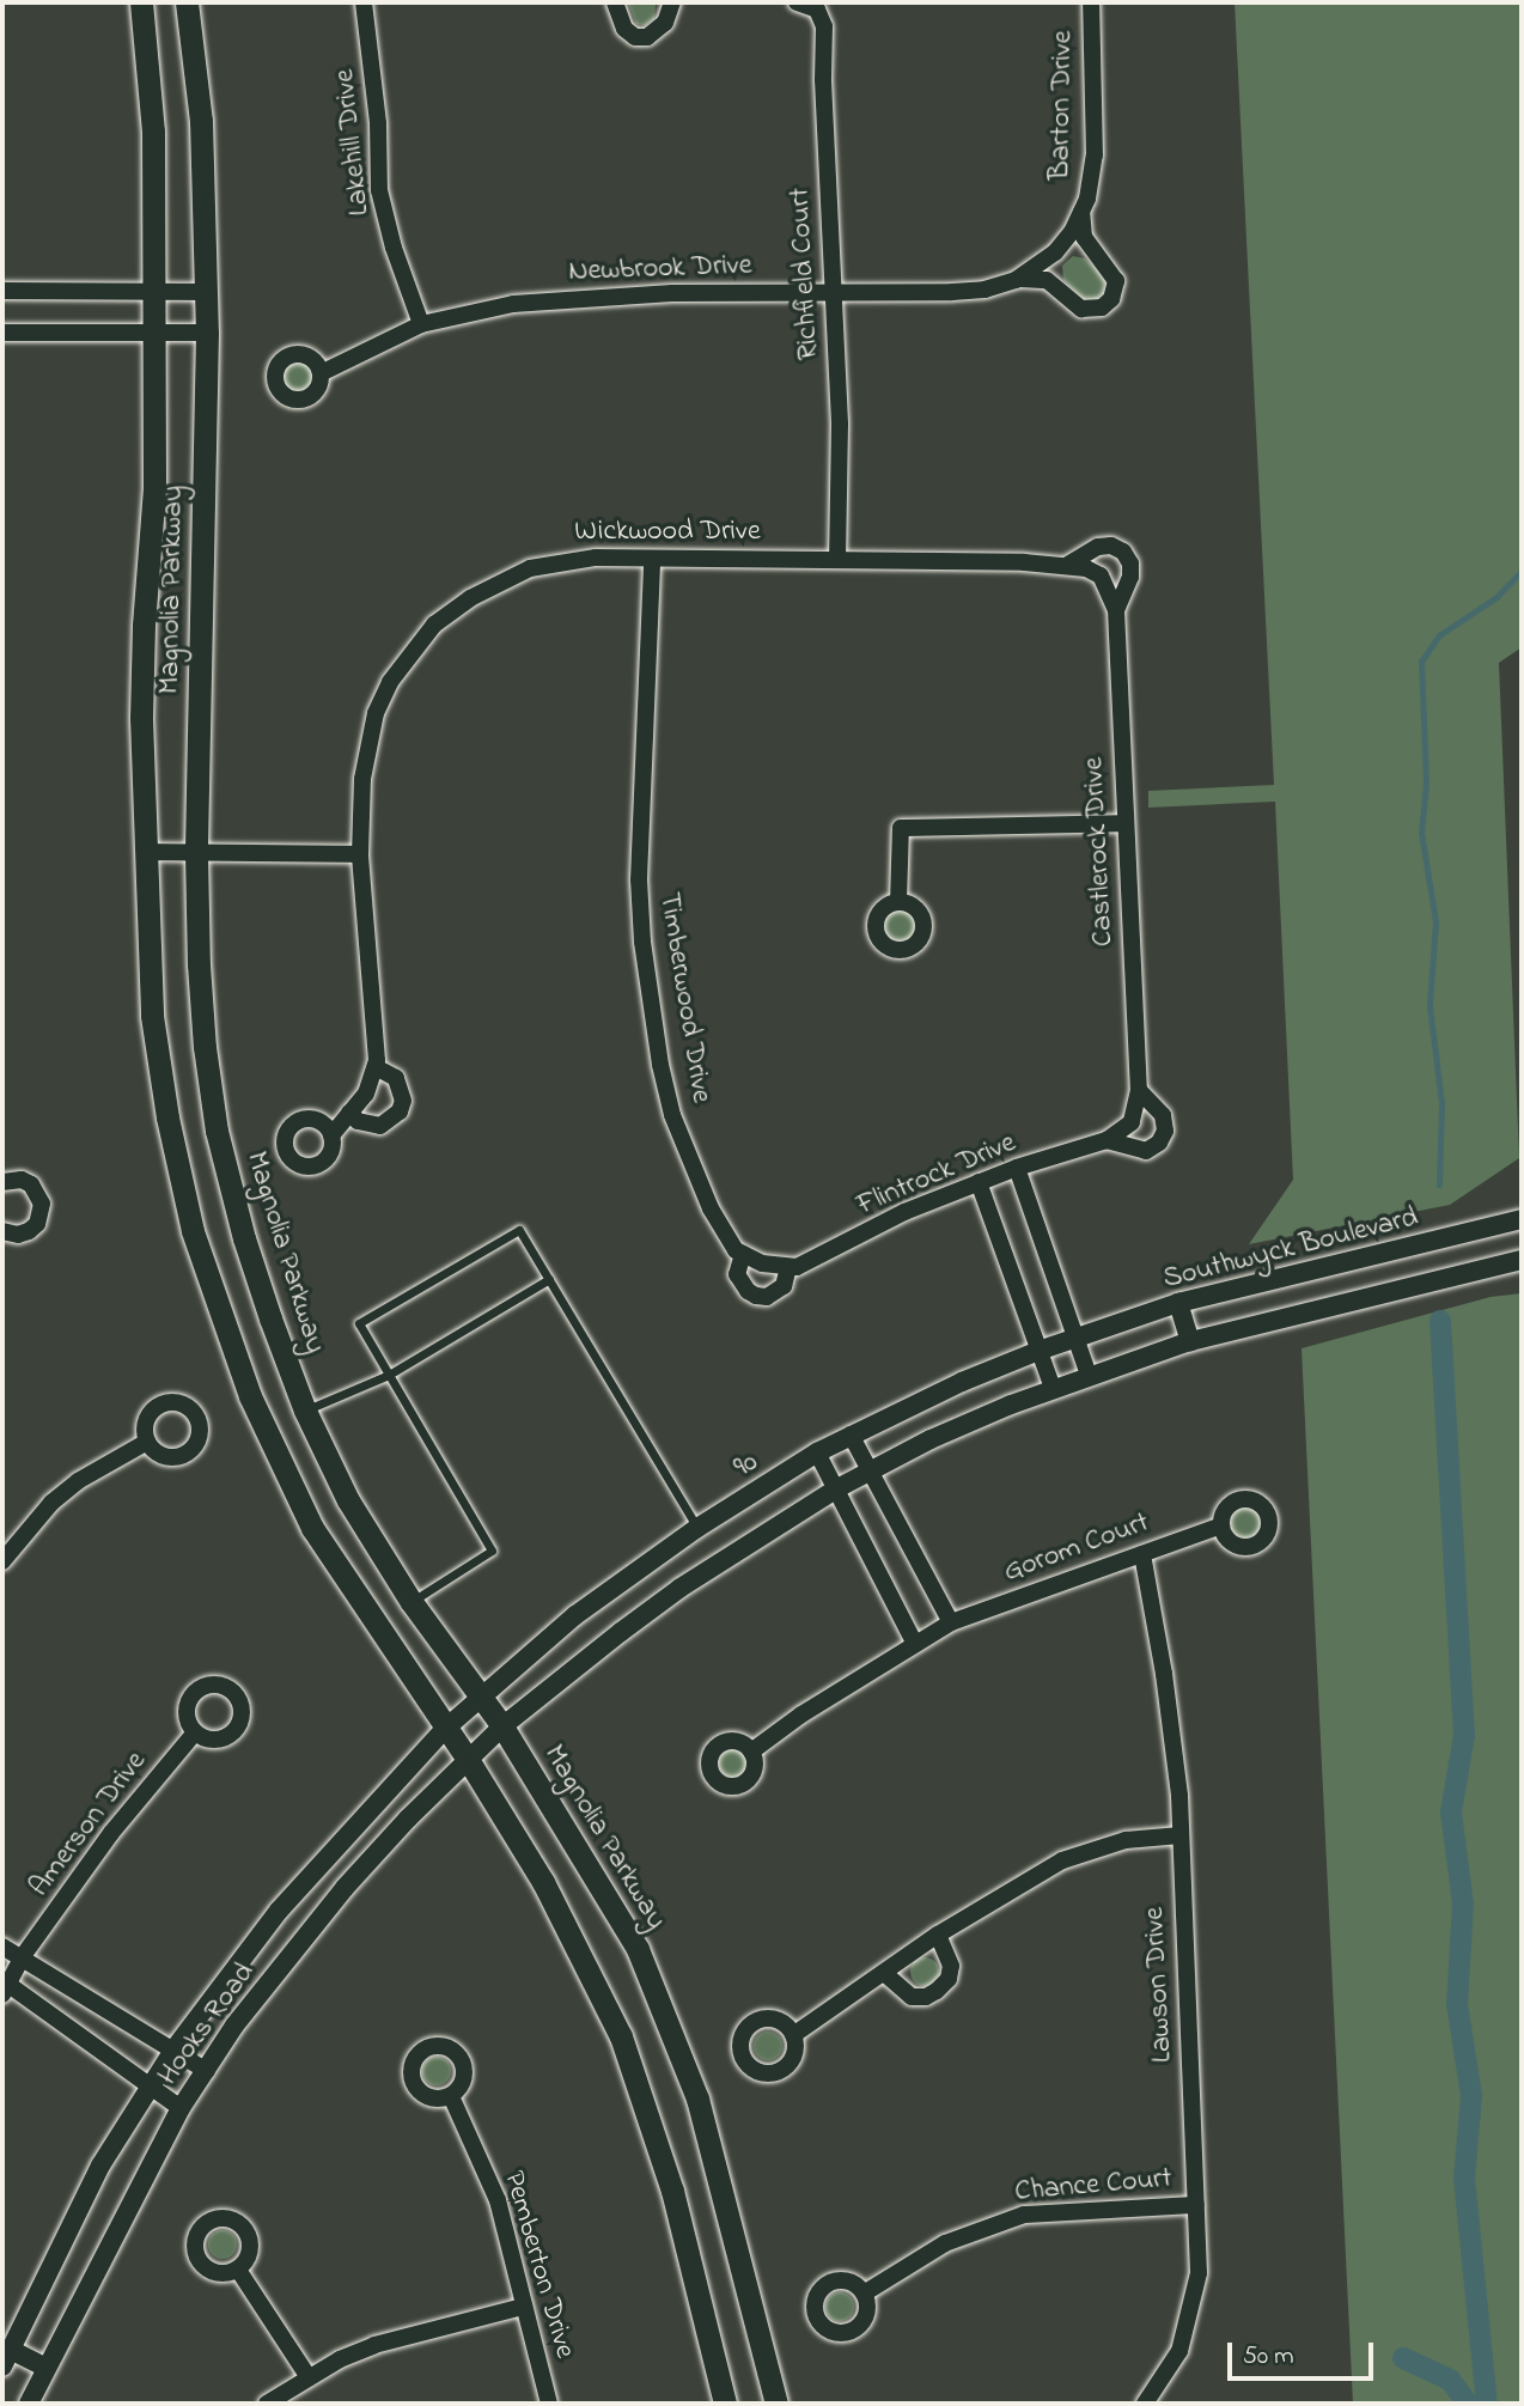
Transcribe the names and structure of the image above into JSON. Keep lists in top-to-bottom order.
{
  "streets": {
    "main road": ["Magnolia Parkway"],
    "street": [
      "Barton Drive",
      "Lakehill Drive",
      "Newbrook Drive",
      "Richfield Court",
      "Wickwood Drive",
      "Castlerock Drive",
      "Timberwood Drive",
      "Flintrock Drive",
      "Southwyck Boulevard",
      "90",
      "Gorom Court",
      "Amerson Drive",
      "Lawson Drive",
      "Hooks Road",
      "Chance Court",
      "Pemberton Drive"
    ]
  },
  "crossings": [
    ["Barton Drive", "Newbrook Drive"],
    ["Lakehill Drive", "Newbrook Drive"],
    ["Newbrook Drive", "Richfield Court"],
    ["Richfield Court", "Wickwood Drive"],
    ["Wickwood Drive", "Castlerock Drive"],
    ["Wickwood Drive", "Timberwood Drive"],
    ["Magnolia Parkway", "90"],
    ["Magnolia Parkway", "Hooks Road"],
    ["Castlerock Drive", "Flintrock Drive"],
    ["Timberwood Drive", "Flintrock Drive"],
    ["Southwyck Boulevard", "90"],
    ["90", "Hooks Road"],
    ["Gorom Court", "Lawson Drive"],
    ["Lawson Drive", "Chance Court"]
  ],
  "scale_bar": "50 m"
}
